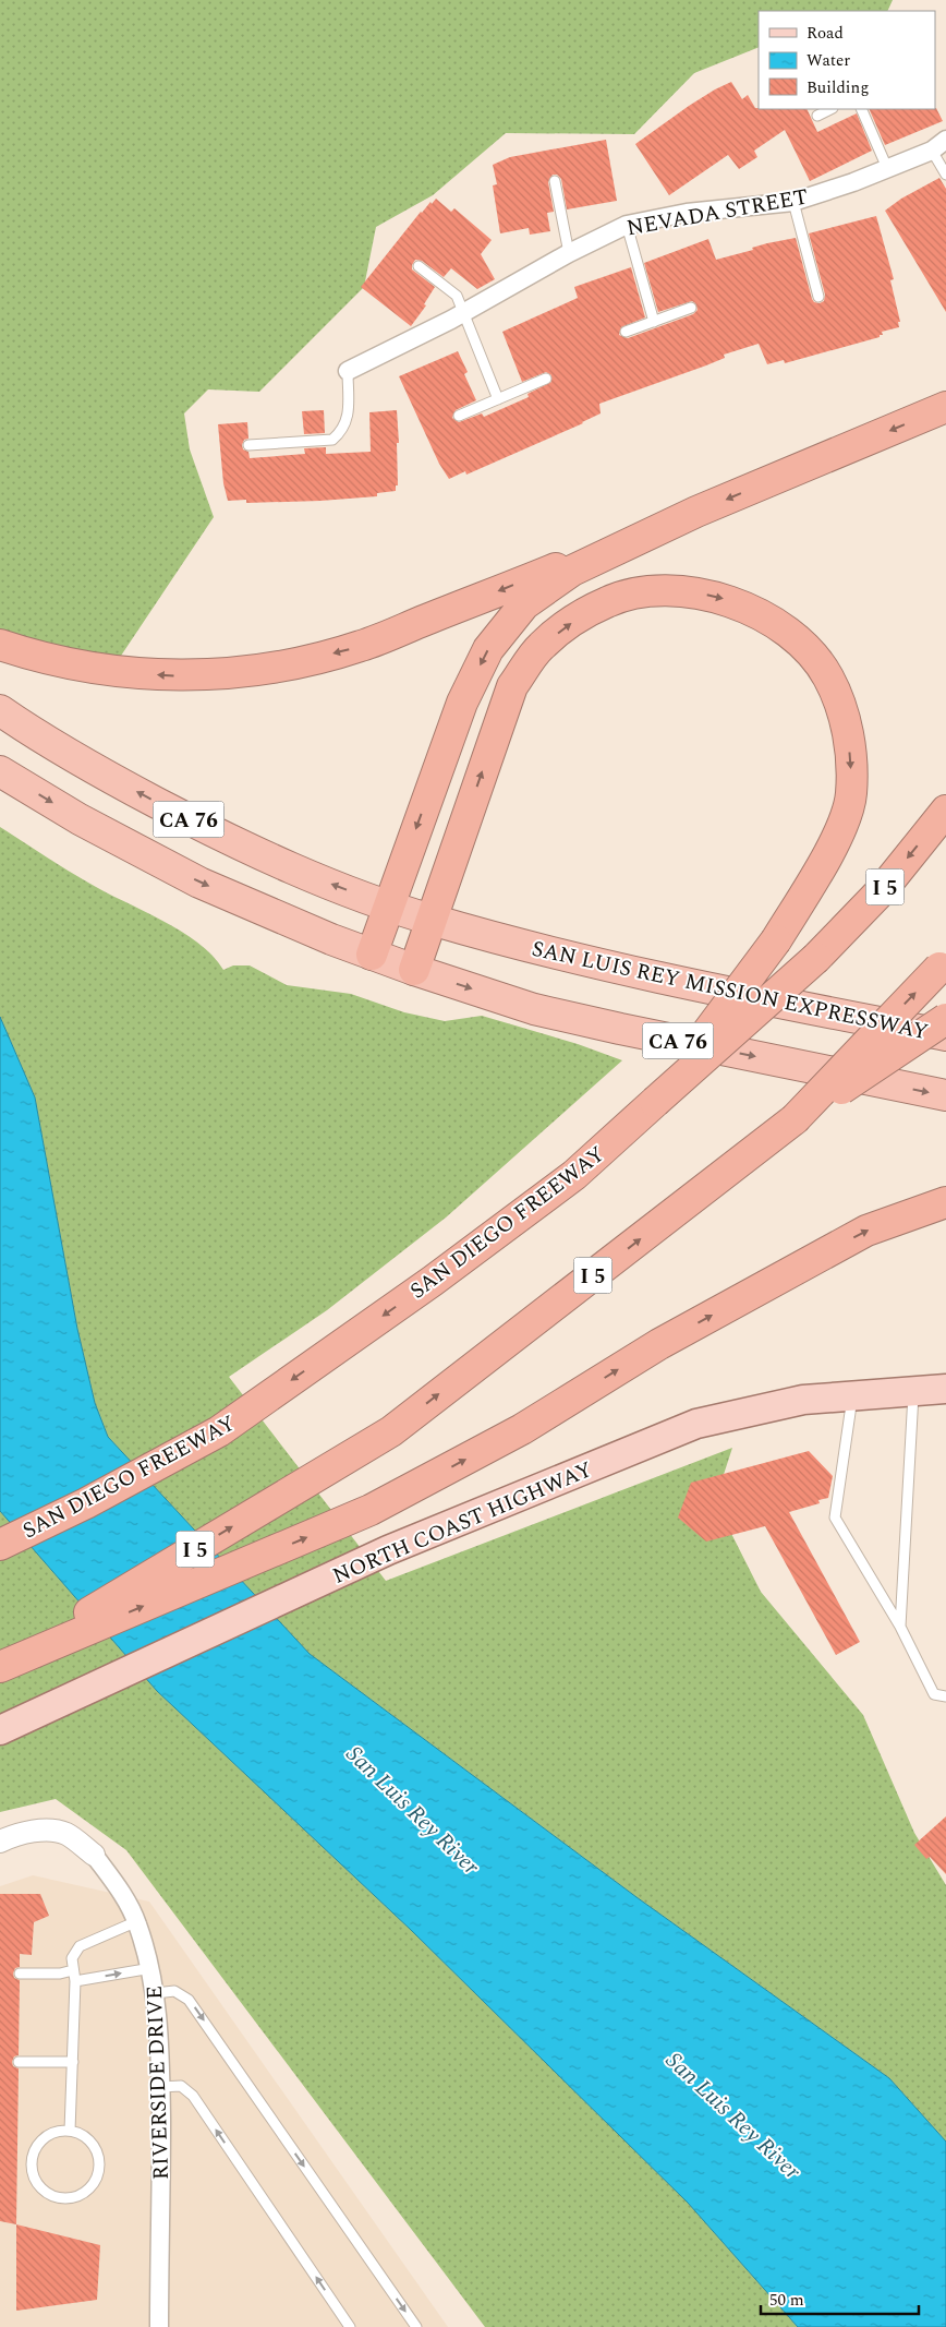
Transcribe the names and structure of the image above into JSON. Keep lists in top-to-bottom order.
{
  "streets": {
    "highway": [
      "CA 76",
      "I 5",
      "SAN LUIS REY MISSION EXPRESSWAY",
      "SAN DIEGO FREEWAY"
    ],
    "main road": ["NORTH COAST HIGHWAY"],
    "street": ["NEVADA STREET", "RIVERSIDE DRIVE"]
  },
  "crossings": [
    ["CA 76", "SAN LUIS REY MISSION EXPRESSWAY"]
  ],
  "water": ["San Luis Rey River"],
  "legend": ["Road", "Water", "Building"],
  "scale_bar": "50 m"
}
